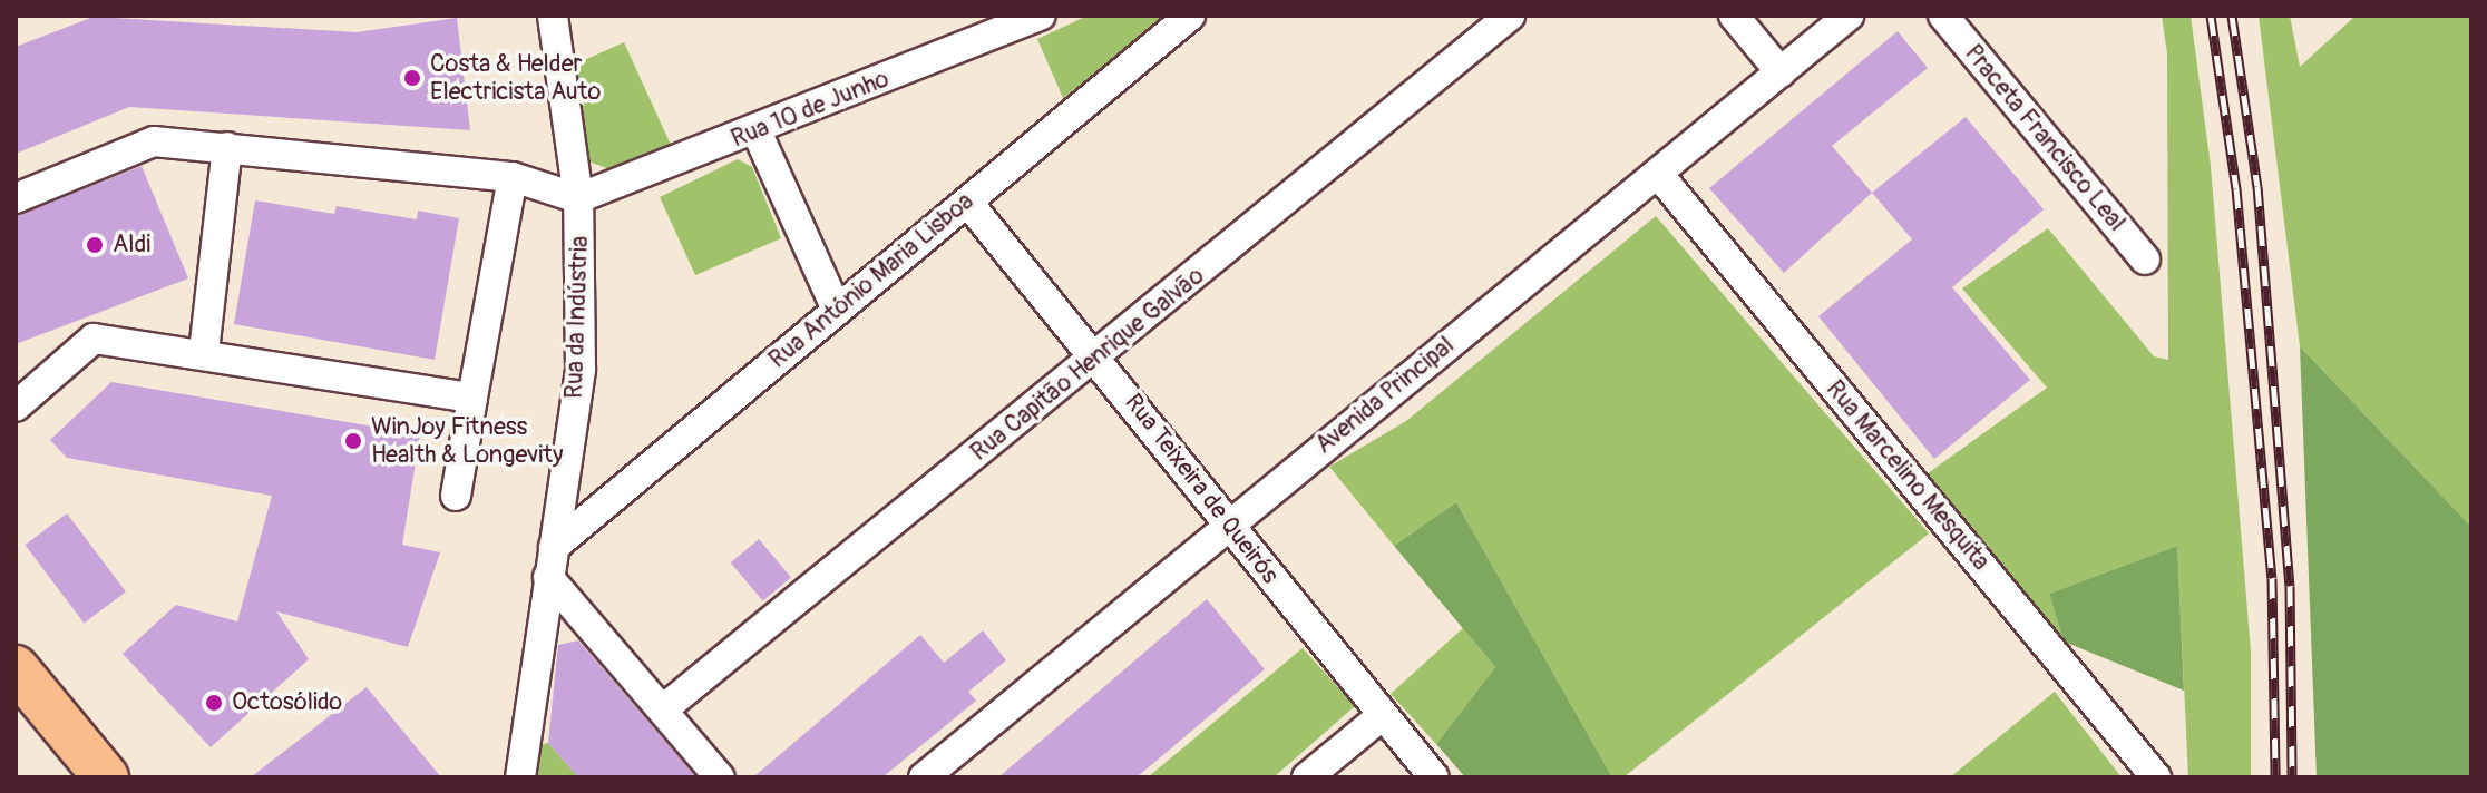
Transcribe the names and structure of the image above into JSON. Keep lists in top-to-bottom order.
{
  "streets": {
    "street": [
      "Rua 10 de Junho",
      "Praceta Francisco Leal",
      "Rua António Maria Lisboa",
      "Rua da Indústria",
      "Rua Capitão Henrique Galvão",
      "Avenida Principal",
      "Rua Marcelino Mesquita",
      "Rua Teixeira de Queirós"
    ]
  },
  "crossings": [
    ["Rua 10 de Junho", "Rua da Indústria"],
    ["Rua António Maria Lisboa", "Rua da Indústria"],
    ["Rua António Maria Lisboa", "Rua Teixeira de Queirós"],
    ["Rua Capitão Henrique Galvão", "Rua Teixeira de Queirós"],
    ["Avenida Principal", "Rua Marcelino Mesquita"],
    ["Avenida Principal", "Rua Teixeira de Queirós"]
  ],
  "places": [
    "Costa & Helder Electricista Auto",
    "Aldi",
    "WinJoy Fitness Health & Longevity",
    "Octosólido"
  ]
}
